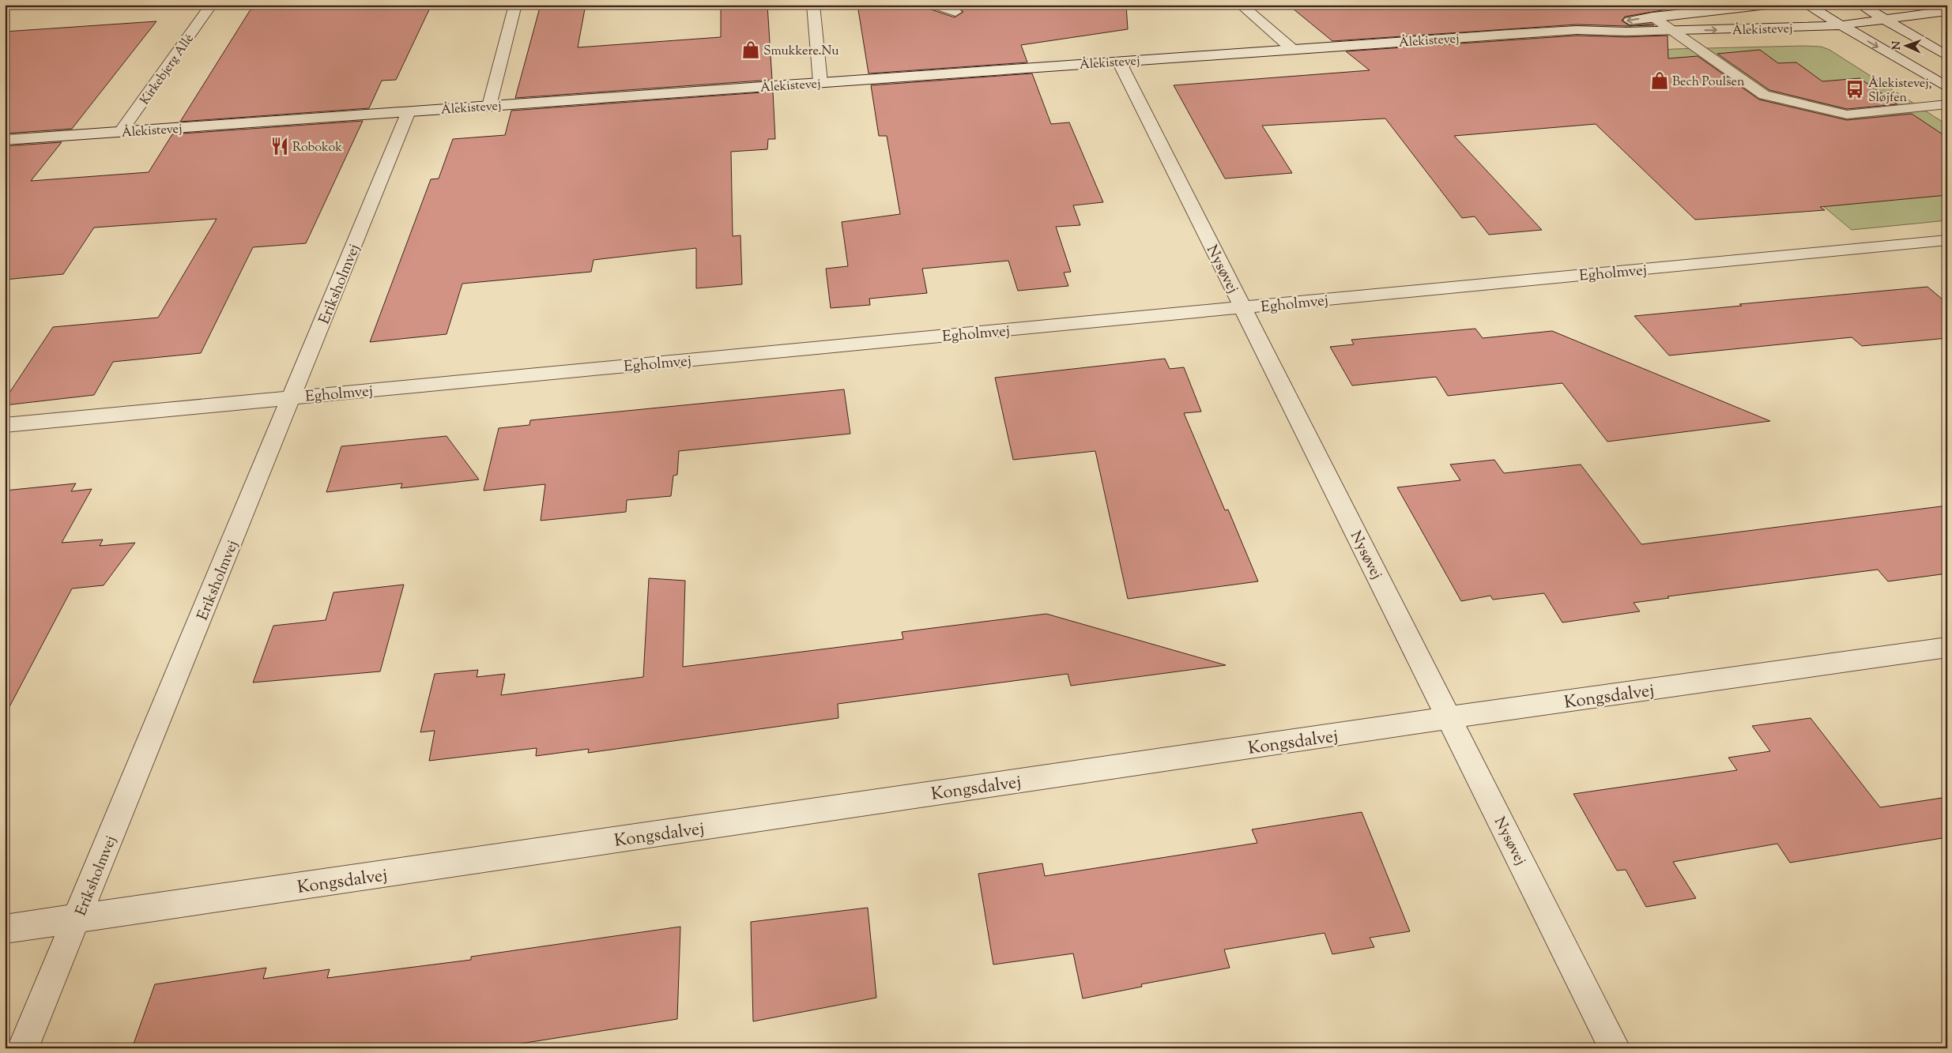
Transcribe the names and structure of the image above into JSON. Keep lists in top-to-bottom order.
{
  "streets": {
    "street": [
      "Ålekistevej",
      "Kirkebjerg Allé",
      "Nysøvej",
      "Egholmvej",
      "Eriksholmvej",
      "Kongsdalvej"
    ]
  },
  "crossings": [
    ["Ålekistevej", "Kirkebjerg Allé"],
    ["Ålekistevej", "Nysøvej"],
    ["Ålekistevej", "Eriksholmvej"],
    ["Nysøvej", "Egholmvej"],
    ["Nysøvej", "Kongsdalvej"],
    ["Egholmvej", "Eriksholmvej"],
    ["Eriksholmvej", "Kongsdalvej"]
  ],
  "places": {
    "shop": ["Smukkere.Nu", "Bech Poulsen"],
    "bus stop": ["Ålekistevej, Sløjfen"],
    "restaurant": ["Robokok"]
  },
  "north": "left"
}
